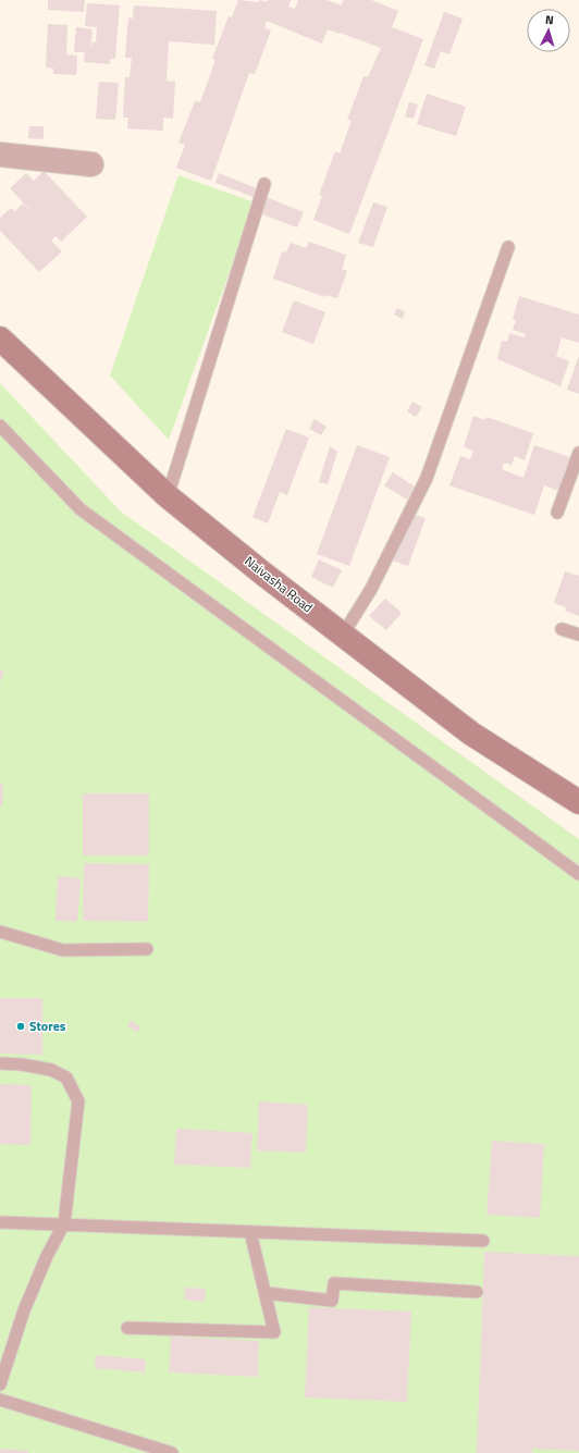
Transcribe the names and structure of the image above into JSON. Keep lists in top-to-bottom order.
{
  "streets": {
    "main road": ["Naivasha Road"]
  },
  "places": ["Stores"],
  "north": "top"
}
